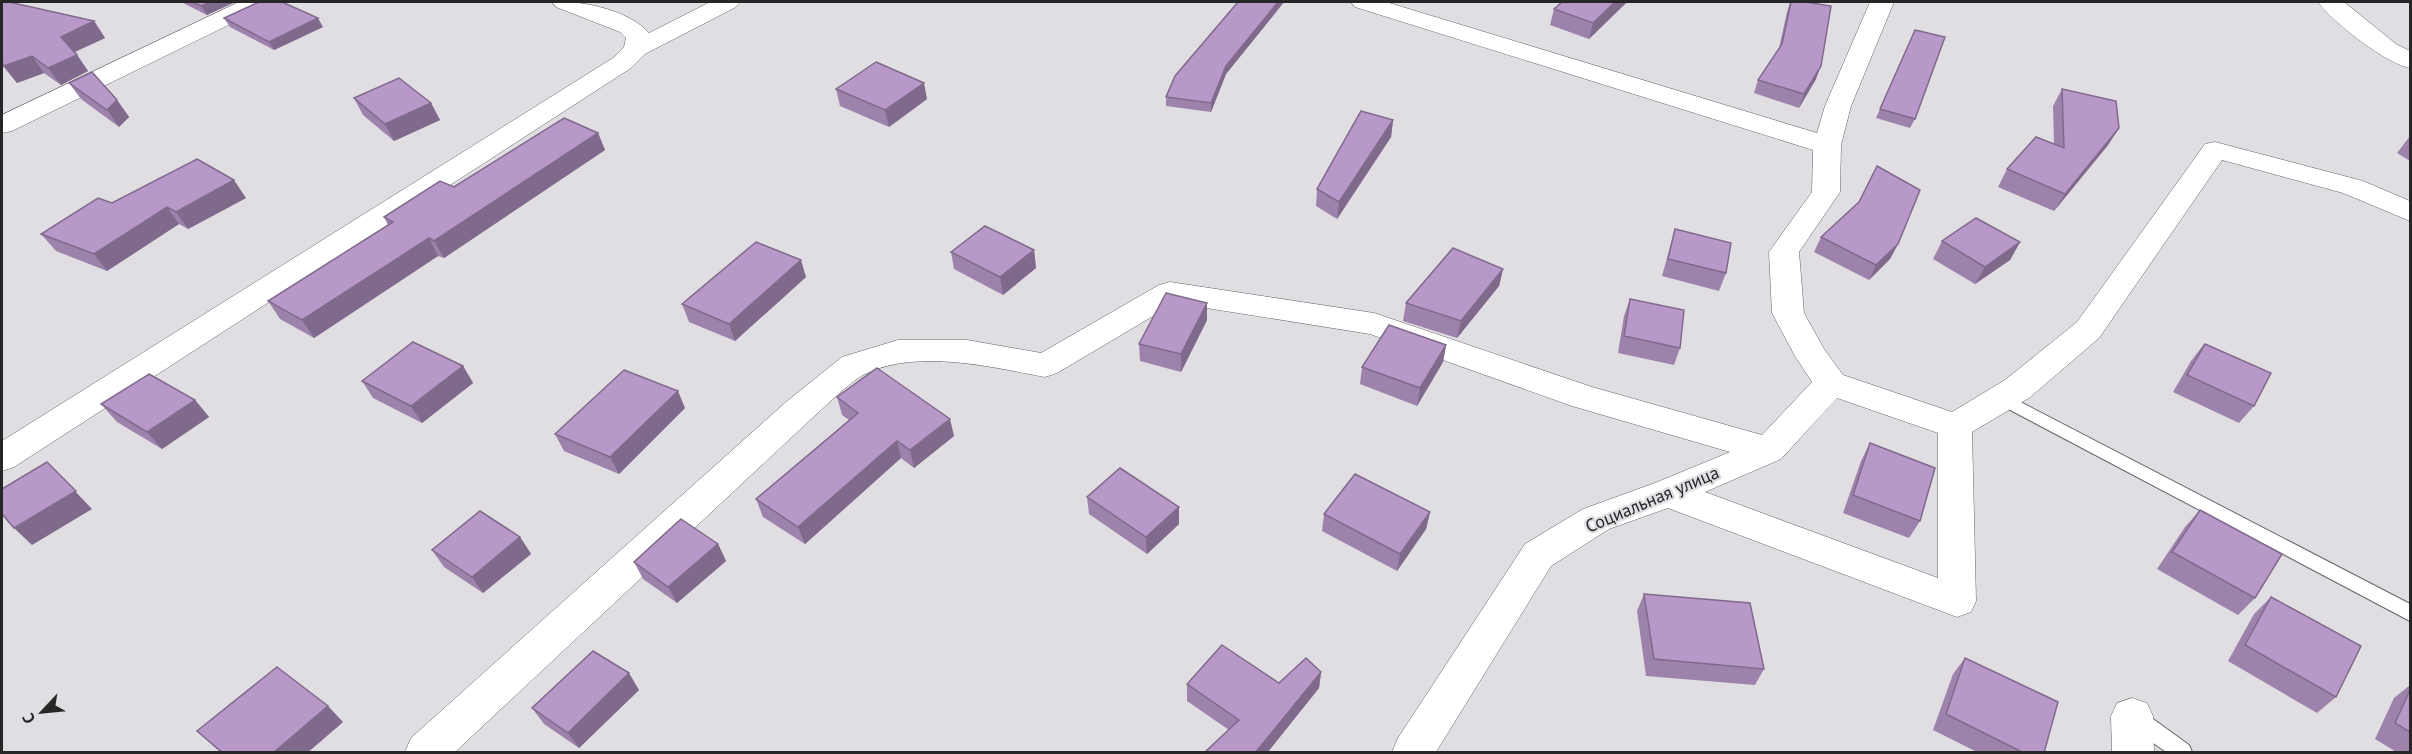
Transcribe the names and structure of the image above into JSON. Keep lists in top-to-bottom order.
{
  "streets": {
    "street": ["Социальная улица"]
  },
  "north": "bottom left"
}
